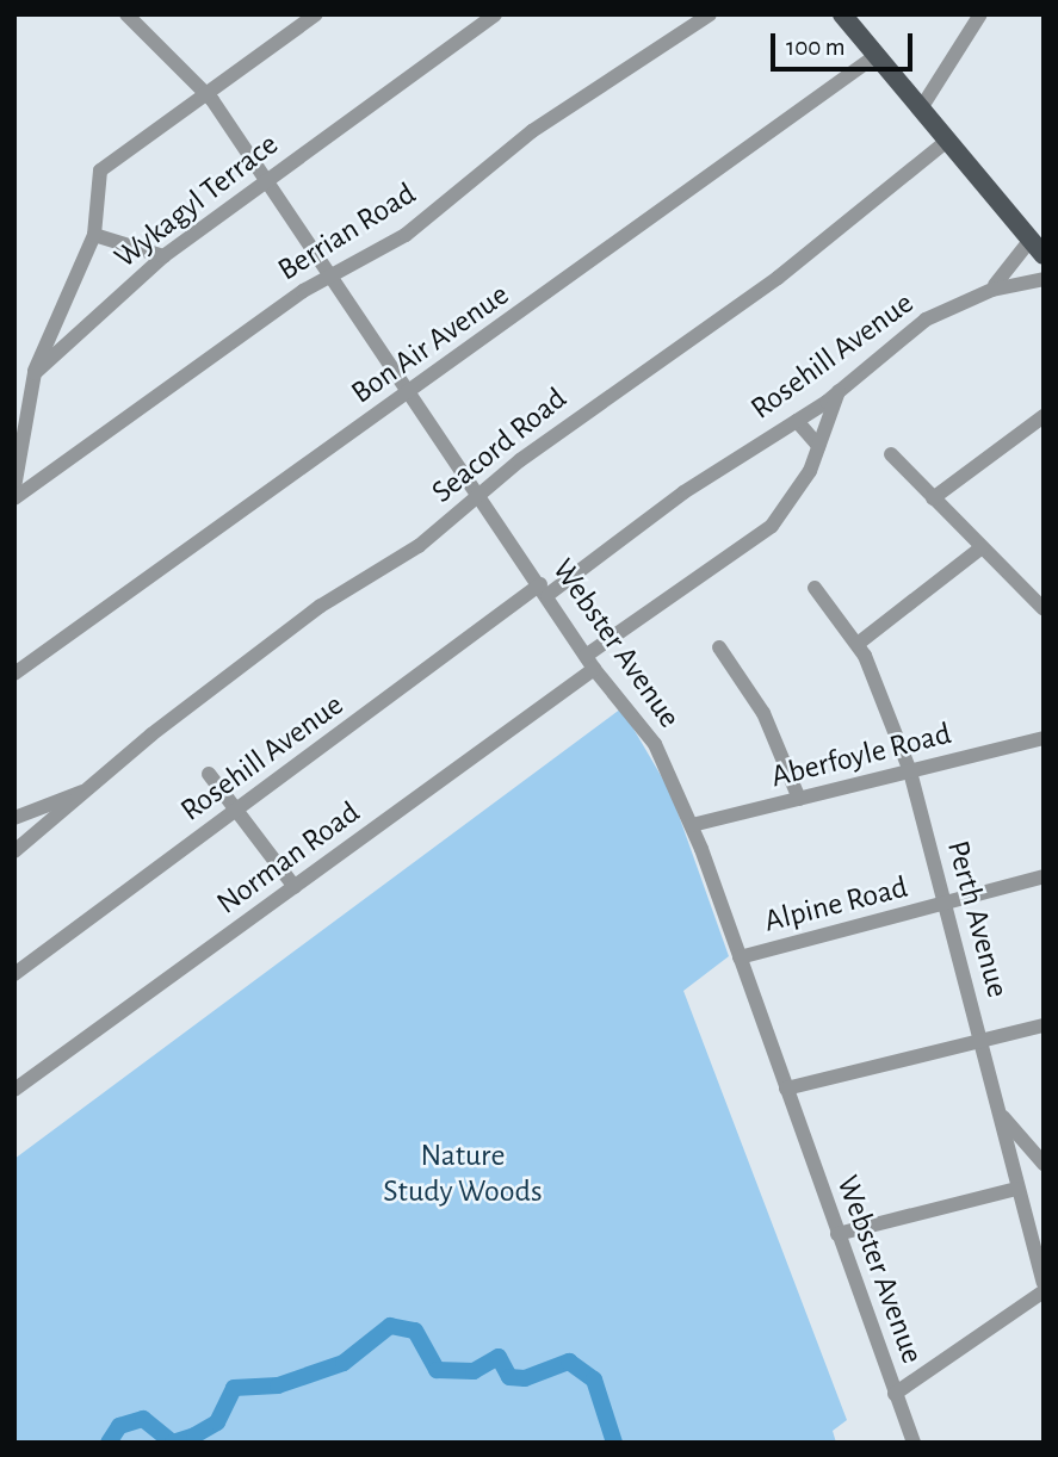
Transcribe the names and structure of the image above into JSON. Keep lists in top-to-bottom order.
{
  "streets": {
    "street": [
      "Wykagyl Terrace",
      "Berrian Road",
      "Bon Air Avenue",
      "Rosehill Avenue",
      "Seacord Road",
      "Webster Avenue",
      "Aberfoyle Road",
      "Norman Road",
      "Alpine Road",
      "Perth Avenue"
    ]
  },
  "crossings": [
    ["Wykagyl Terrace", "Webster Avenue"],
    ["Berrian Road", "Webster Avenue"],
    ["Bon Air Avenue", "Webster Avenue"],
    ["Rosehill Avenue", "Webster Avenue"],
    ["Rosehill Avenue", "Norman Road"],
    ["Seacord Road", "Webster Avenue"],
    ["Webster Avenue", "Aberfoyle Road"],
    ["Webster Avenue", "Norman Road"],
    ["Webster Avenue", "Alpine Road"],
    ["Aberfoyle Road", "Perth Avenue"],
    ["Alpine Road", "Perth Avenue"]
  ],
  "parks": ["Nature Study Woods"],
  "scale_bar": "100 m"
}
